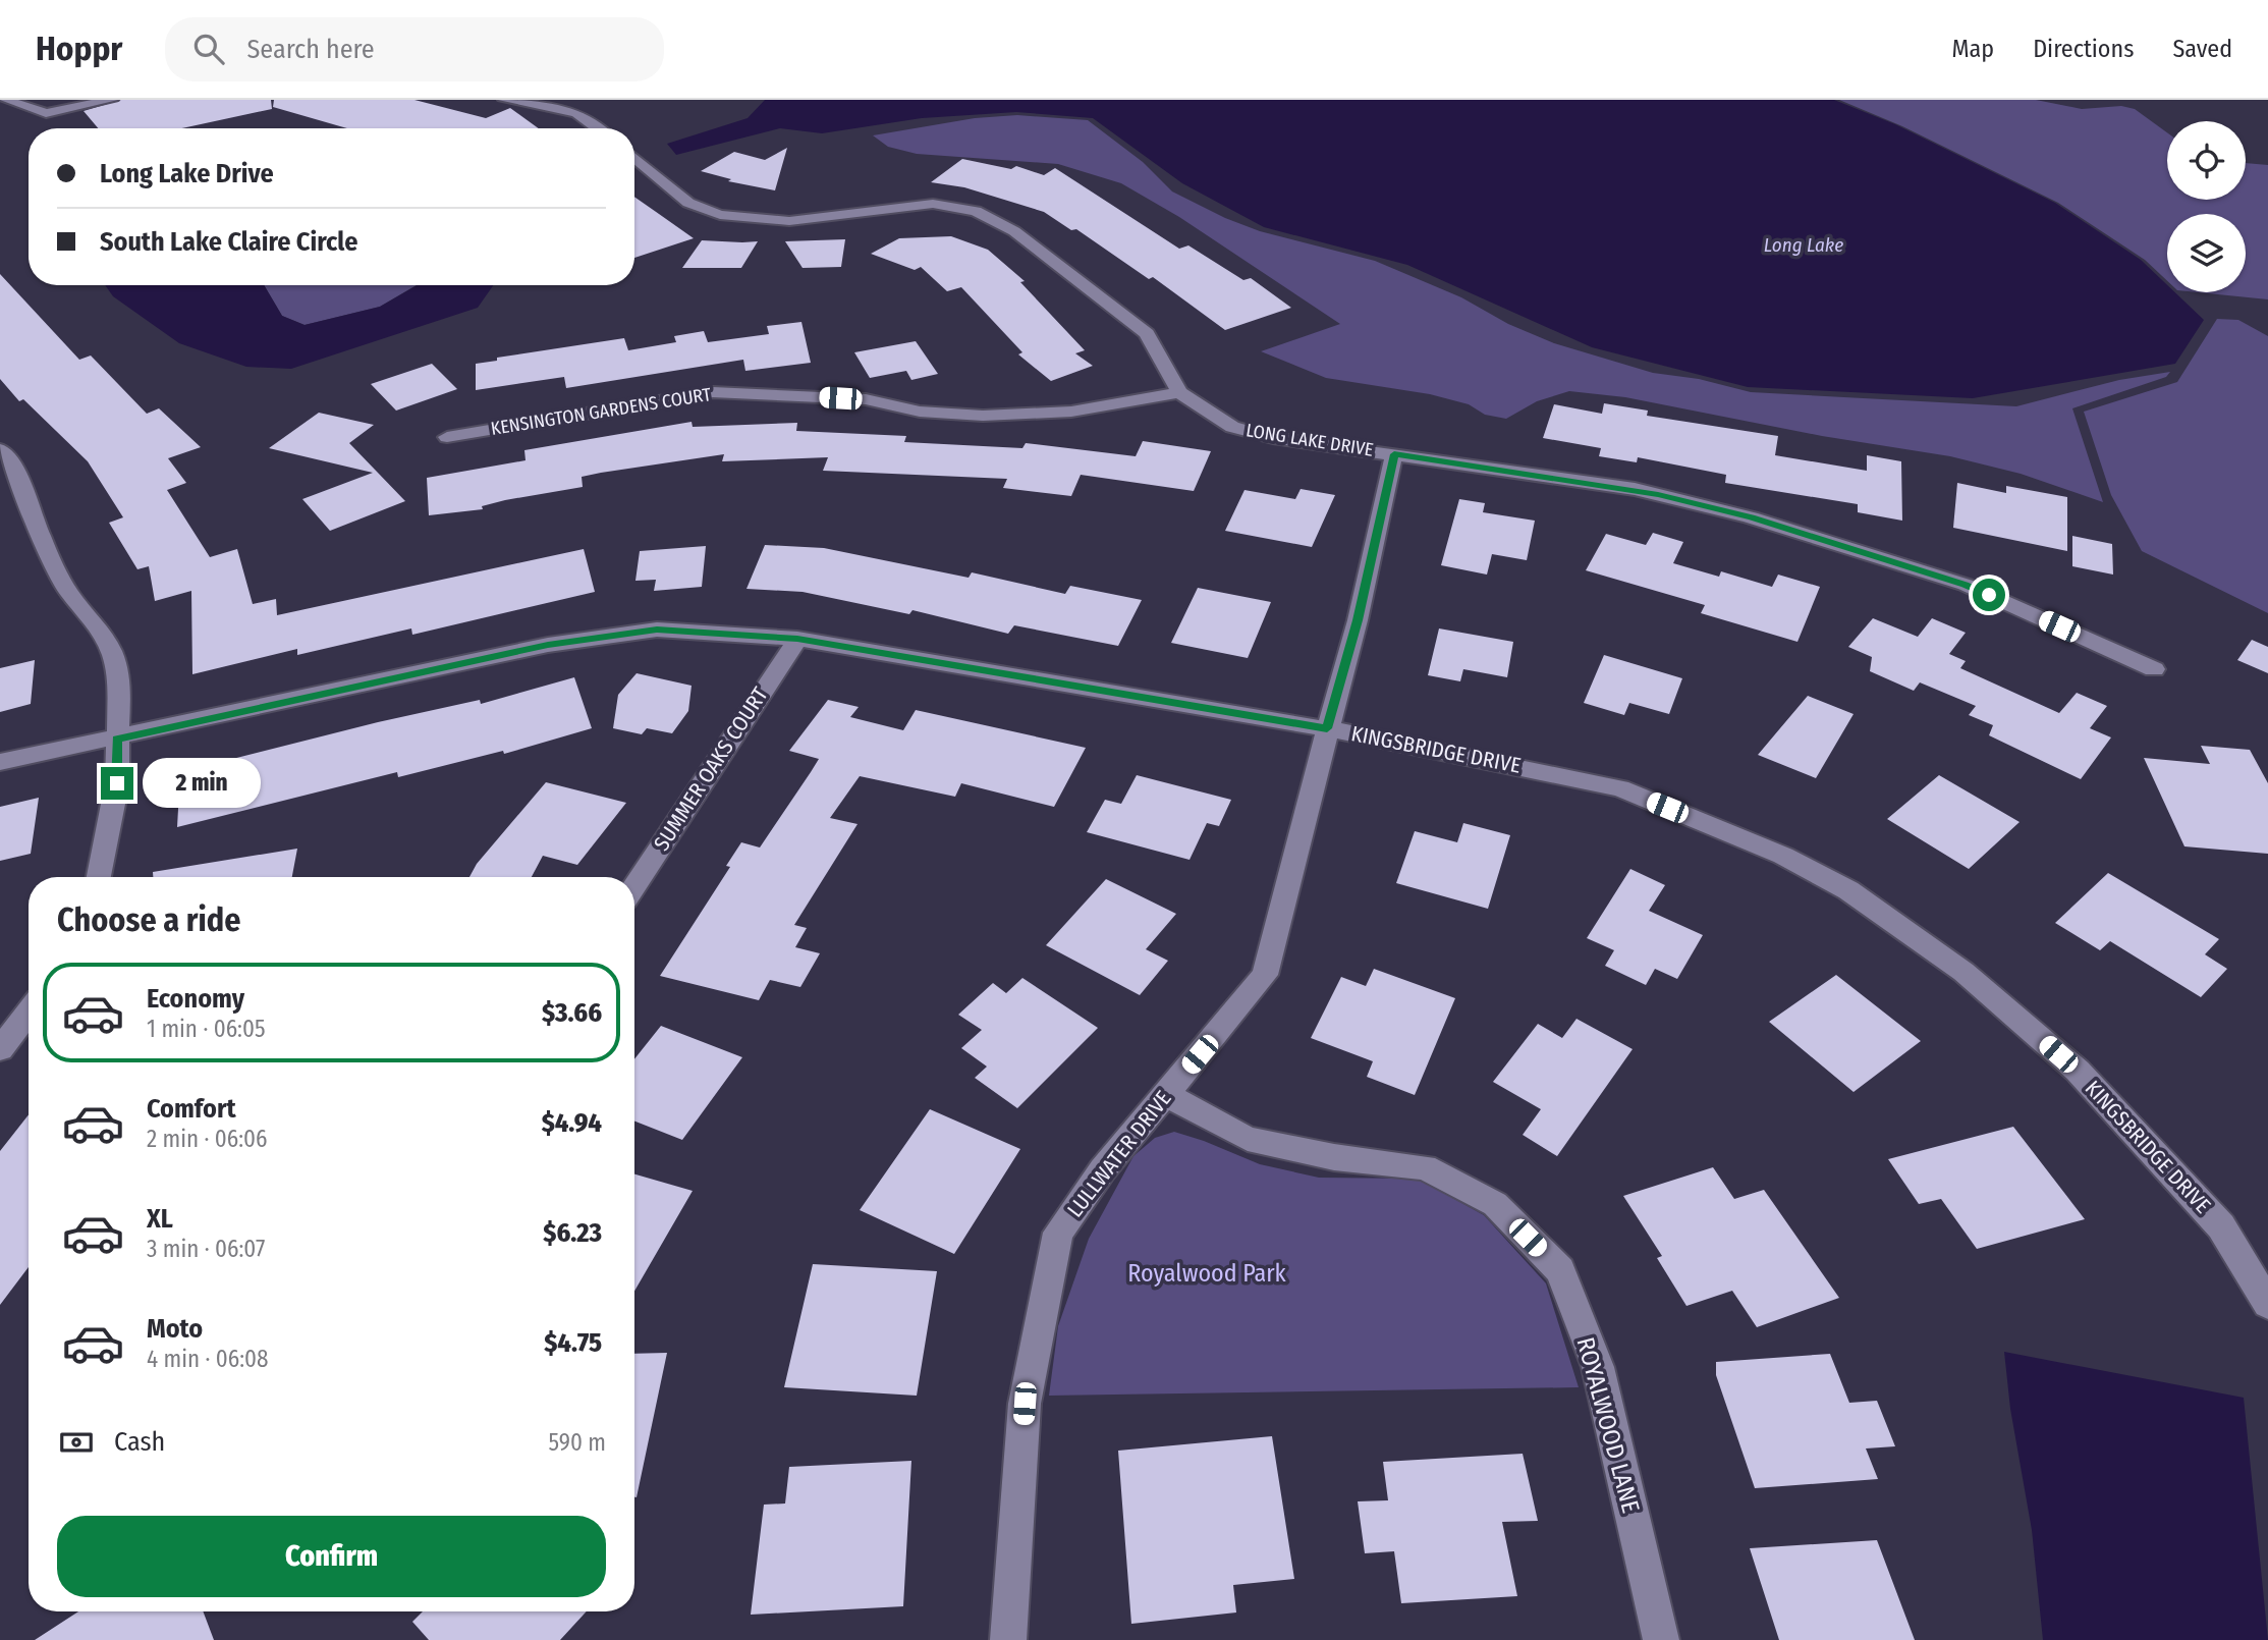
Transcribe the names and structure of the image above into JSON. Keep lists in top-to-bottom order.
{
  "streets": {
    "street": [
      "KENSINGTON GARDENS COURT",
      "LONG LAKE DRIVE",
      "KINGSBRIDGE DRIVE",
      "SUMMER OAKS COURT",
      "LULLWATER DRIVE",
      "ROYALWOOD LANE"
    ]
  },
  "crossings": [
    ["KENSINGTON GARDENS COURT", "LONG LAKE DRIVE"],
    ["LONG LAKE DRIVE", "LULLWATER DRIVE"],
    ["KINGSBRIDGE DRIVE", "SUMMER OAKS COURT"],
    ["KINGSBRIDGE DRIVE", "LULLWATER DRIVE"],
    ["LULLWATER DRIVE", "ROYALWOOD LANE"]
  ],
  "water": ["Long Lake"],
  "parks": ["Royalwood Park"],
  "page": {
    "header": "Hoppr",
    "search": "Search here",
    "nav": ["Map", "Directions", "Saved"],
    "banner": ["Long Lake Drive", "South Lake Claire Circle"],
    "bubble": "2 min",
    "heading": "Choose a ride",
    "list": [
      {
        "name": "Economy",
        "note": "1 min · 06:05",
        "value": "$3.66"
      },
      {
        "name": "Comfort",
        "note": "2 min · 06:06",
        "value": "$4.94"
      },
      {
        "name": "XL",
        "note": "3 min · 06:07",
        "value": "$6.23"
      },
      {
        "name": "Moto",
        "note": "4 min · 06:08",
        "value": "$4.75"
      }
    ],
    "pay": ["Cash", "590 m"],
    "buttons": "Confirm"
  }
}
